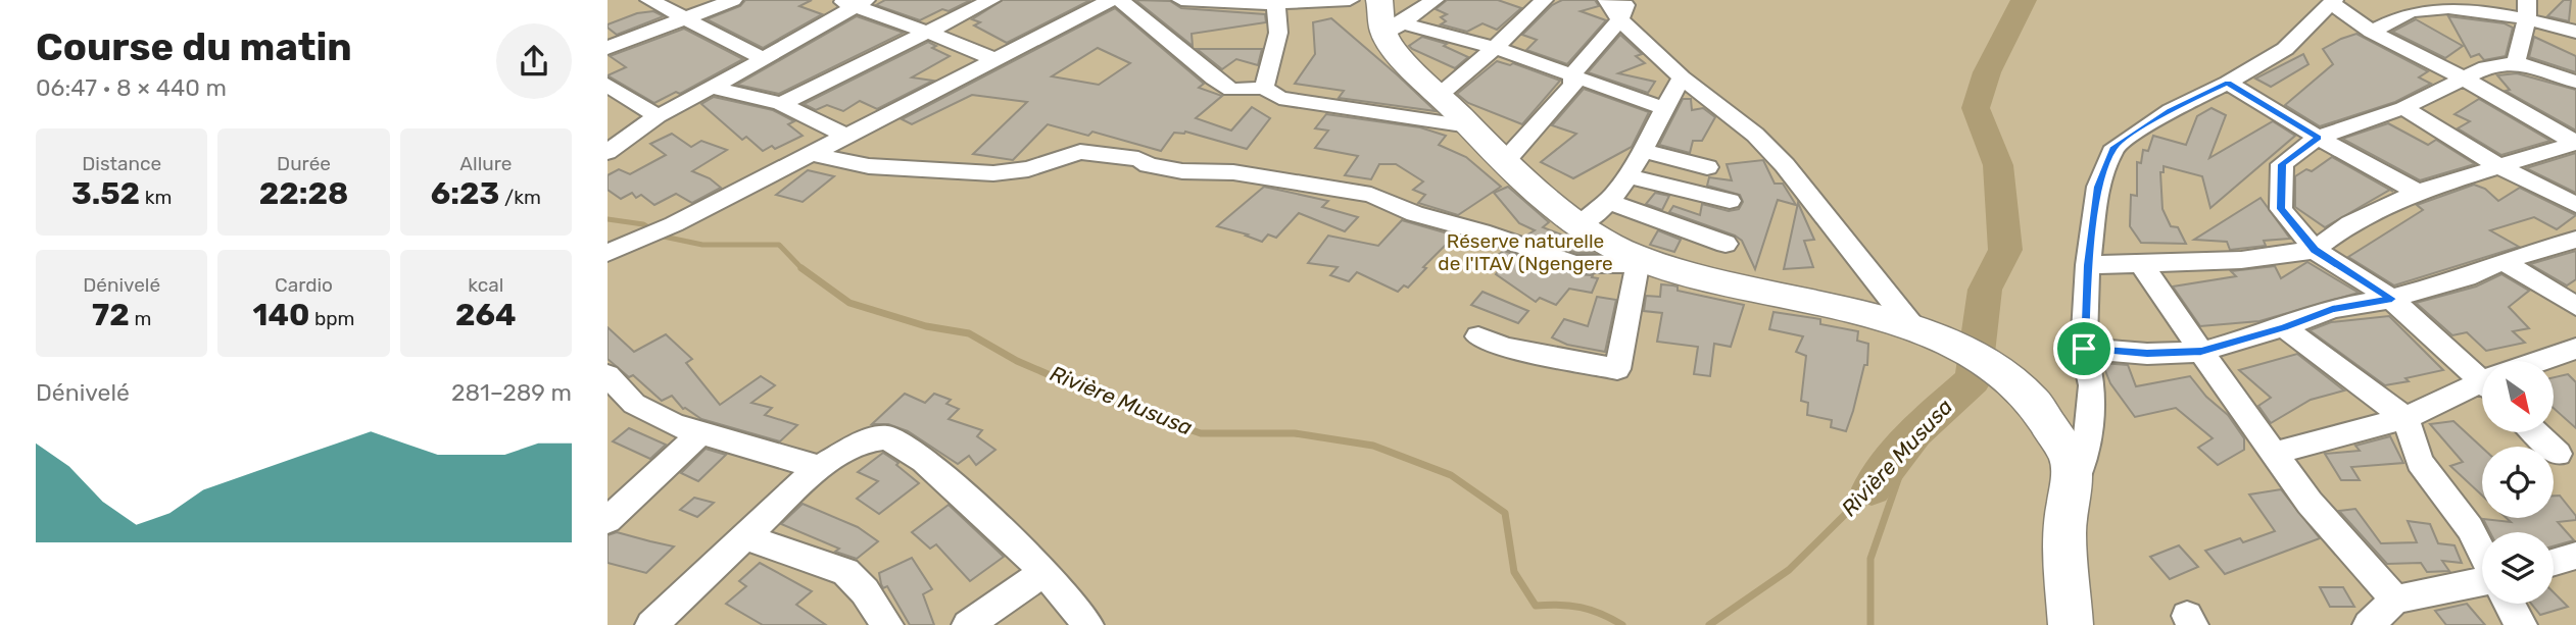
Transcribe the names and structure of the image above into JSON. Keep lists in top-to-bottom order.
{
  "water": ["Rivière Mususa"],
  "parks": ["Réserve naturelle de l'ITAV (Ngengere"],
  "north": "bottom right",
  "page": {
    "heading": ["Course du matin", "06:47 · 8 × 440 m"],
    "stats": [
      ["Distance", "3.52 km"],
      ["Durée", "22:28"],
      ["Allure", "6:23 /km"],
      ["Dénivelé", "72 m"],
      ["Cardio", "140 bpm"],
      ["kcal", "264"]
    ],
    "chart": ["Dénivelé", "281–289 m"]
  }
}
